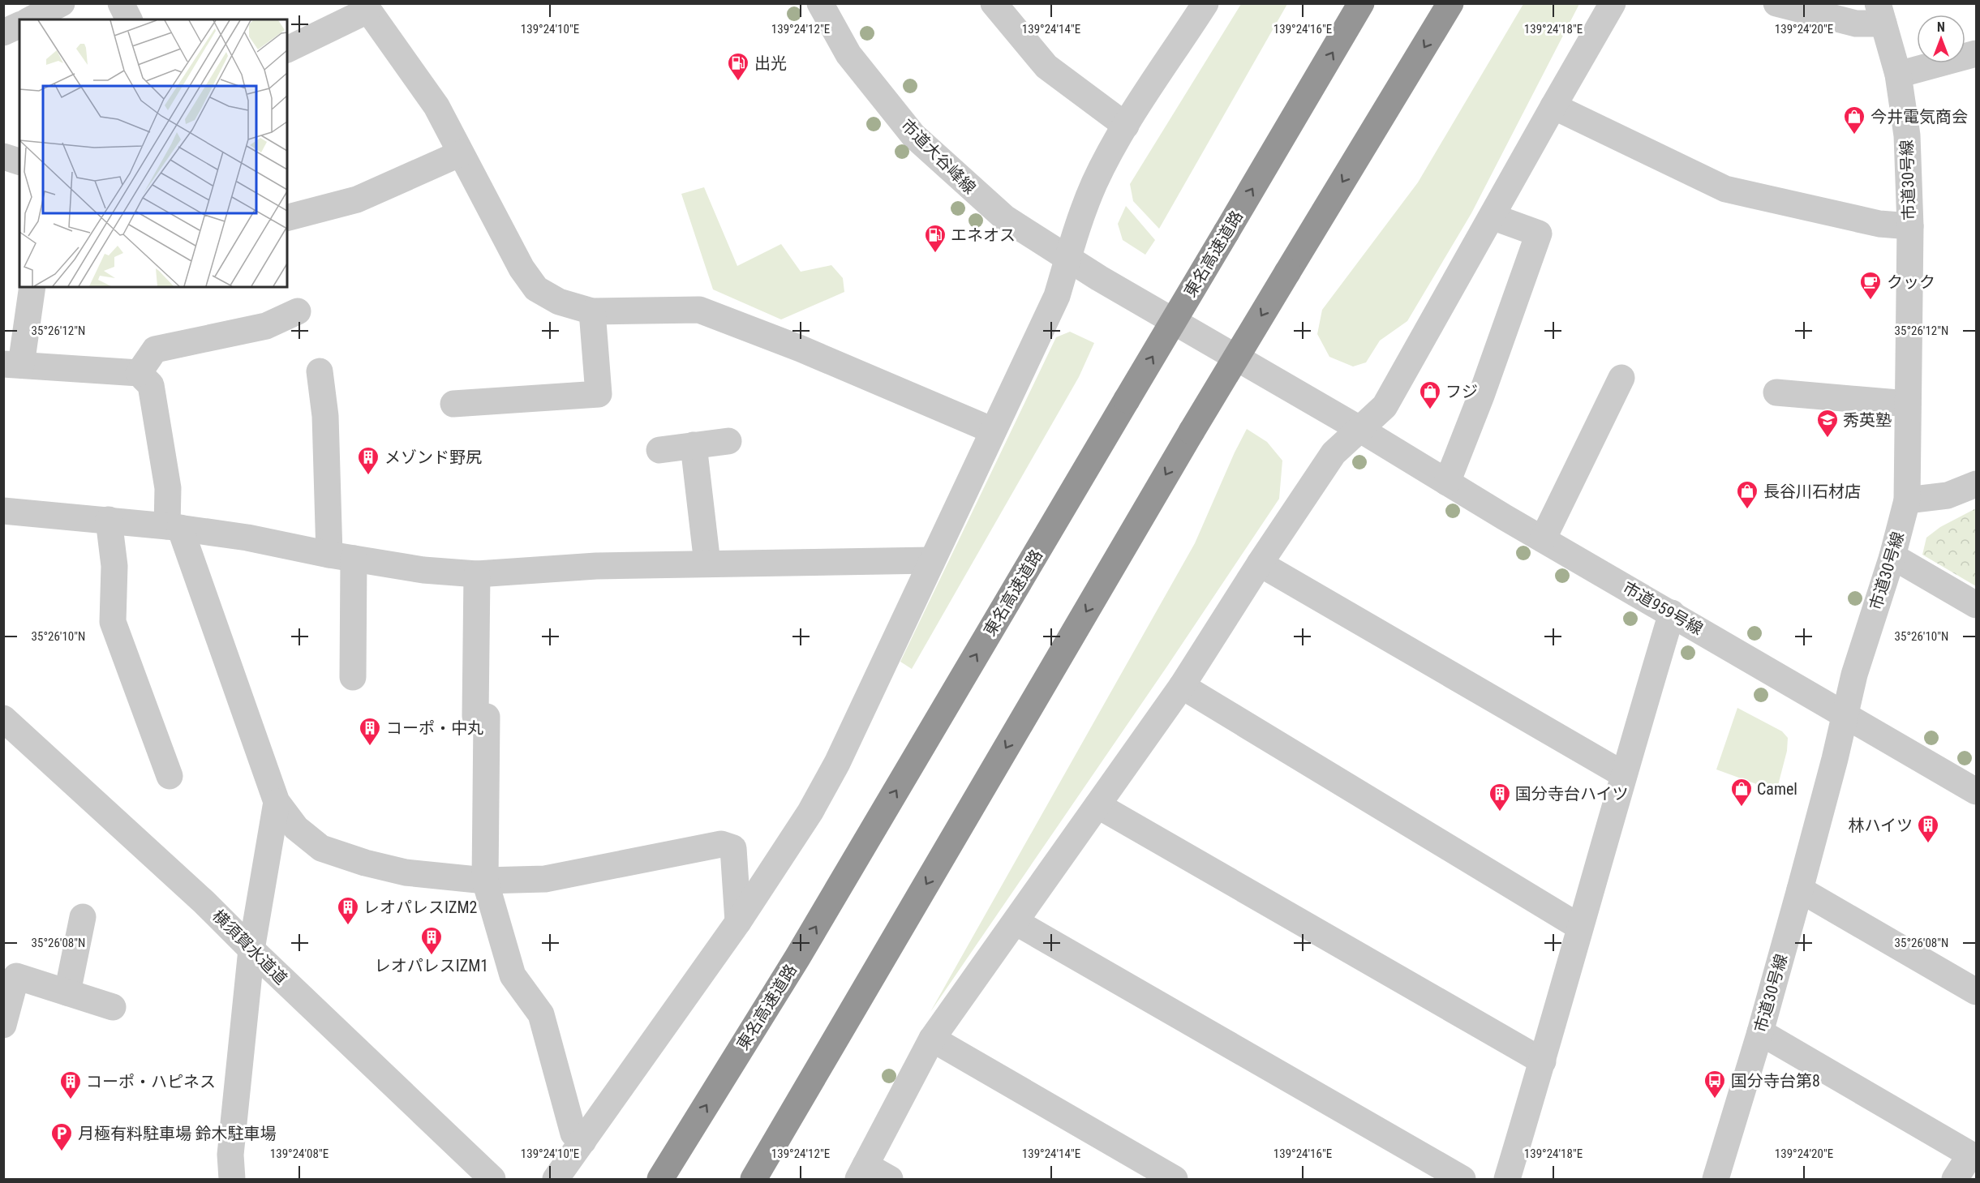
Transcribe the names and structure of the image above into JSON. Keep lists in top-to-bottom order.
{
  "streets": {
    "highway": ["東名高速道路"],
    "street": [
      "市道大谷峰線",
      "市道30号線",
      "市道959号線",
      "横須賀水道道"
    ]
  },
  "crossings": [
    ["市道大谷峰線", "市道959号線"],
    ["市道30号線", "市道959号線"]
  ],
  "places": {
    "fuel station": ["出光", "エネオス"],
    "shop": [
      "今井電気商会",
      "フジ",
      "長谷川石材店",
      "Camel"
    ],
    "cafe": ["クック"],
    "school or university": ["秀英塾"],
    "building": [
      "メゾンド野尻",
      "コーポ・中丸",
      "国分寺台ハイツ",
      "林ハイツ",
      "レオパレスIZM2",
      "レオパレスIZM1",
      "コーポ・ハピネス"
    ],
    "bus stop": ["国分寺台第8"],
    "parking": ["月極有料駐車場 鈴木駐車場"]
  },
  "north": "top",
  "coordinates": [
    "139°24'10\"E",
    "139°24'12\"E",
    "139°24'14\"E",
    "139°24'16\"E",
    "139°24'18\"E",
    "139°24'20\"E",
    "35°26'12\"N",
    "35°26'10\"N",
    "35°26'08\"N",
    "139°24'08\"E"
  ]
}
